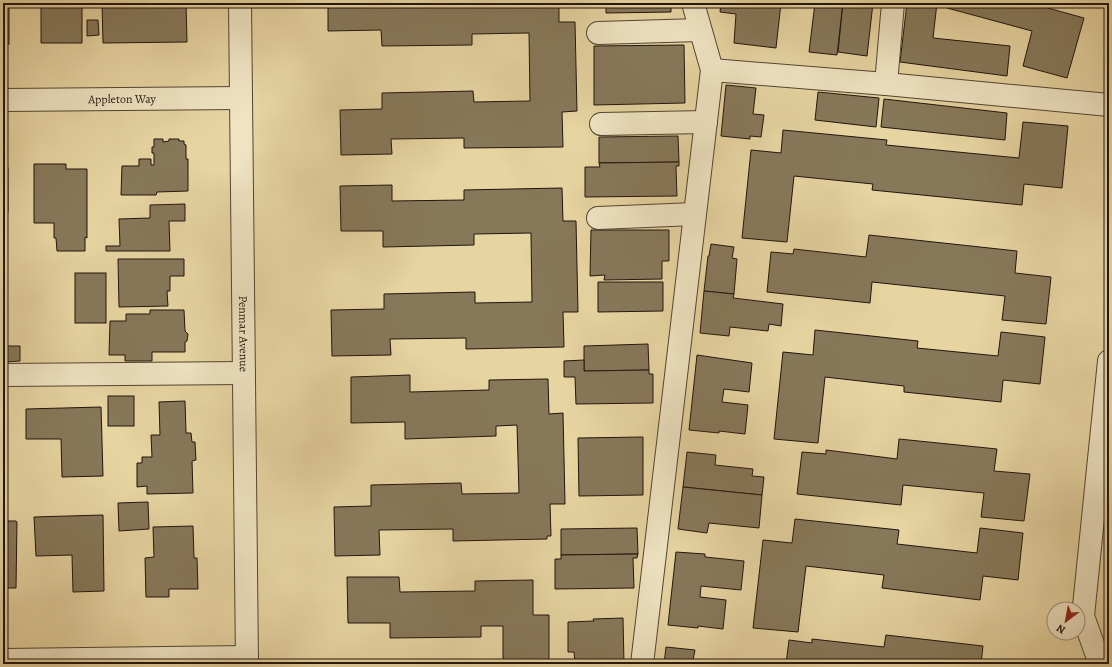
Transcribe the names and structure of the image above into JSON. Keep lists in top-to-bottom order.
{
  "streets": {
    "street": ["Appleton Way", "Penmar Avenue"]
  },
  "crossings": [
    ["Appleton Way", "Penmar Avenue"]
  ],
  "north": "bottom left"
}
